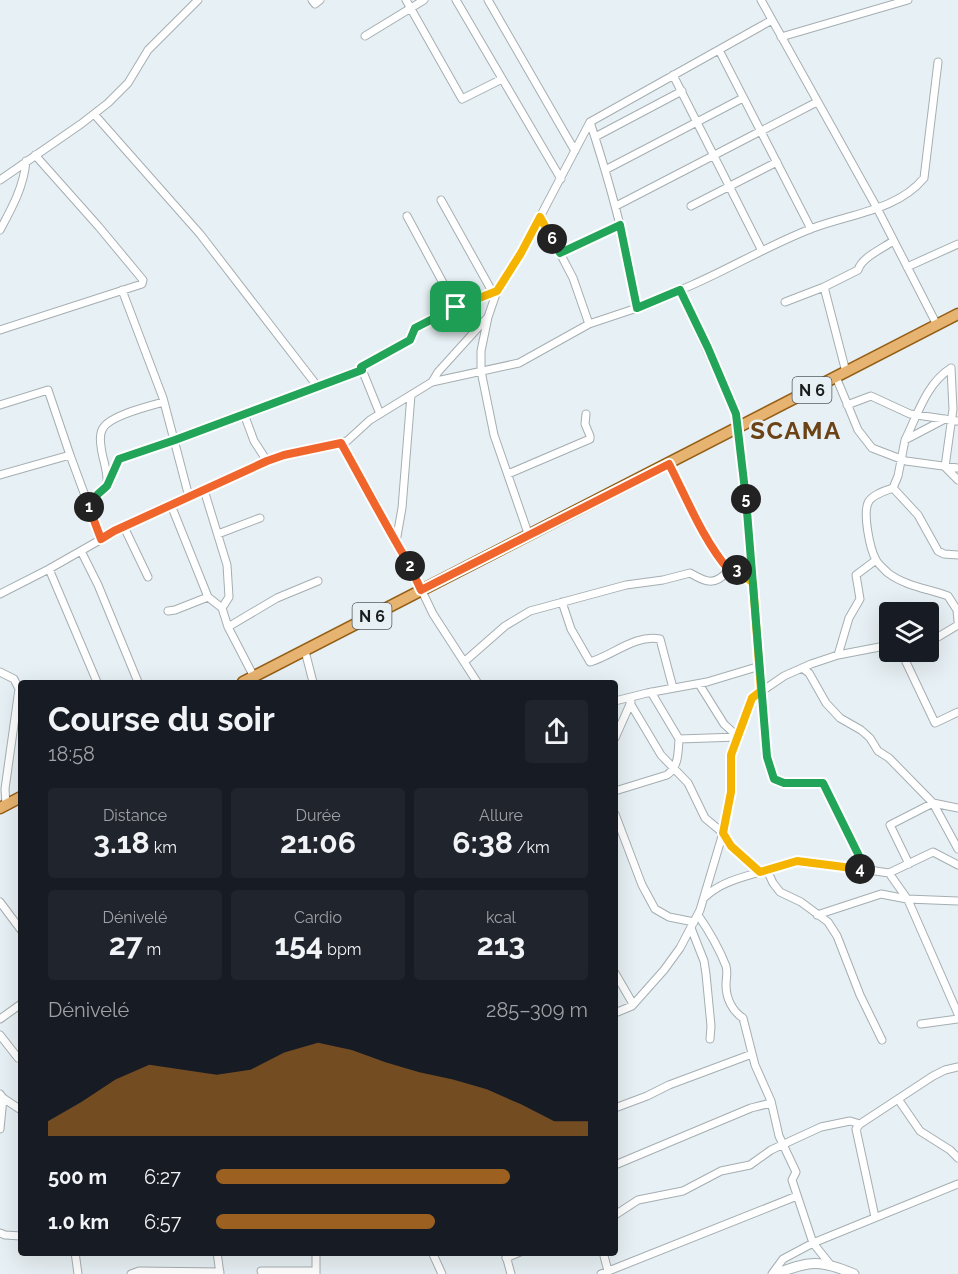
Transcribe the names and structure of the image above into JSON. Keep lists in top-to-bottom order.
{
  "streets": {
    "main road": ["N 6"]
  },
  "districts": ["SCAMA"],
  "page": {
    "pins": [
      "6",
      "5",
      "1",
      "2",
      "3",
      "4"
    ],
    "heading": ["Course du soir", "18:58"],
    "stats": [
      ["Distance", "3.18 km"],
      ["Durée", "21:06"],
      ["Allure", "6:38 /km"],
      ["Dénivelé", "27 m"],
      ["Cardio", "154 bpm"],
      ["kcal", "213"]
    ],
    "chart": ["Dénivelé", "285–309 m"],
    "list": [
      {
        "name": "500 m",
        "note": "6:27"
      },
      {
        "name": "1.0 km",
        "note": "6:57"
      }
    ]
  }
}
